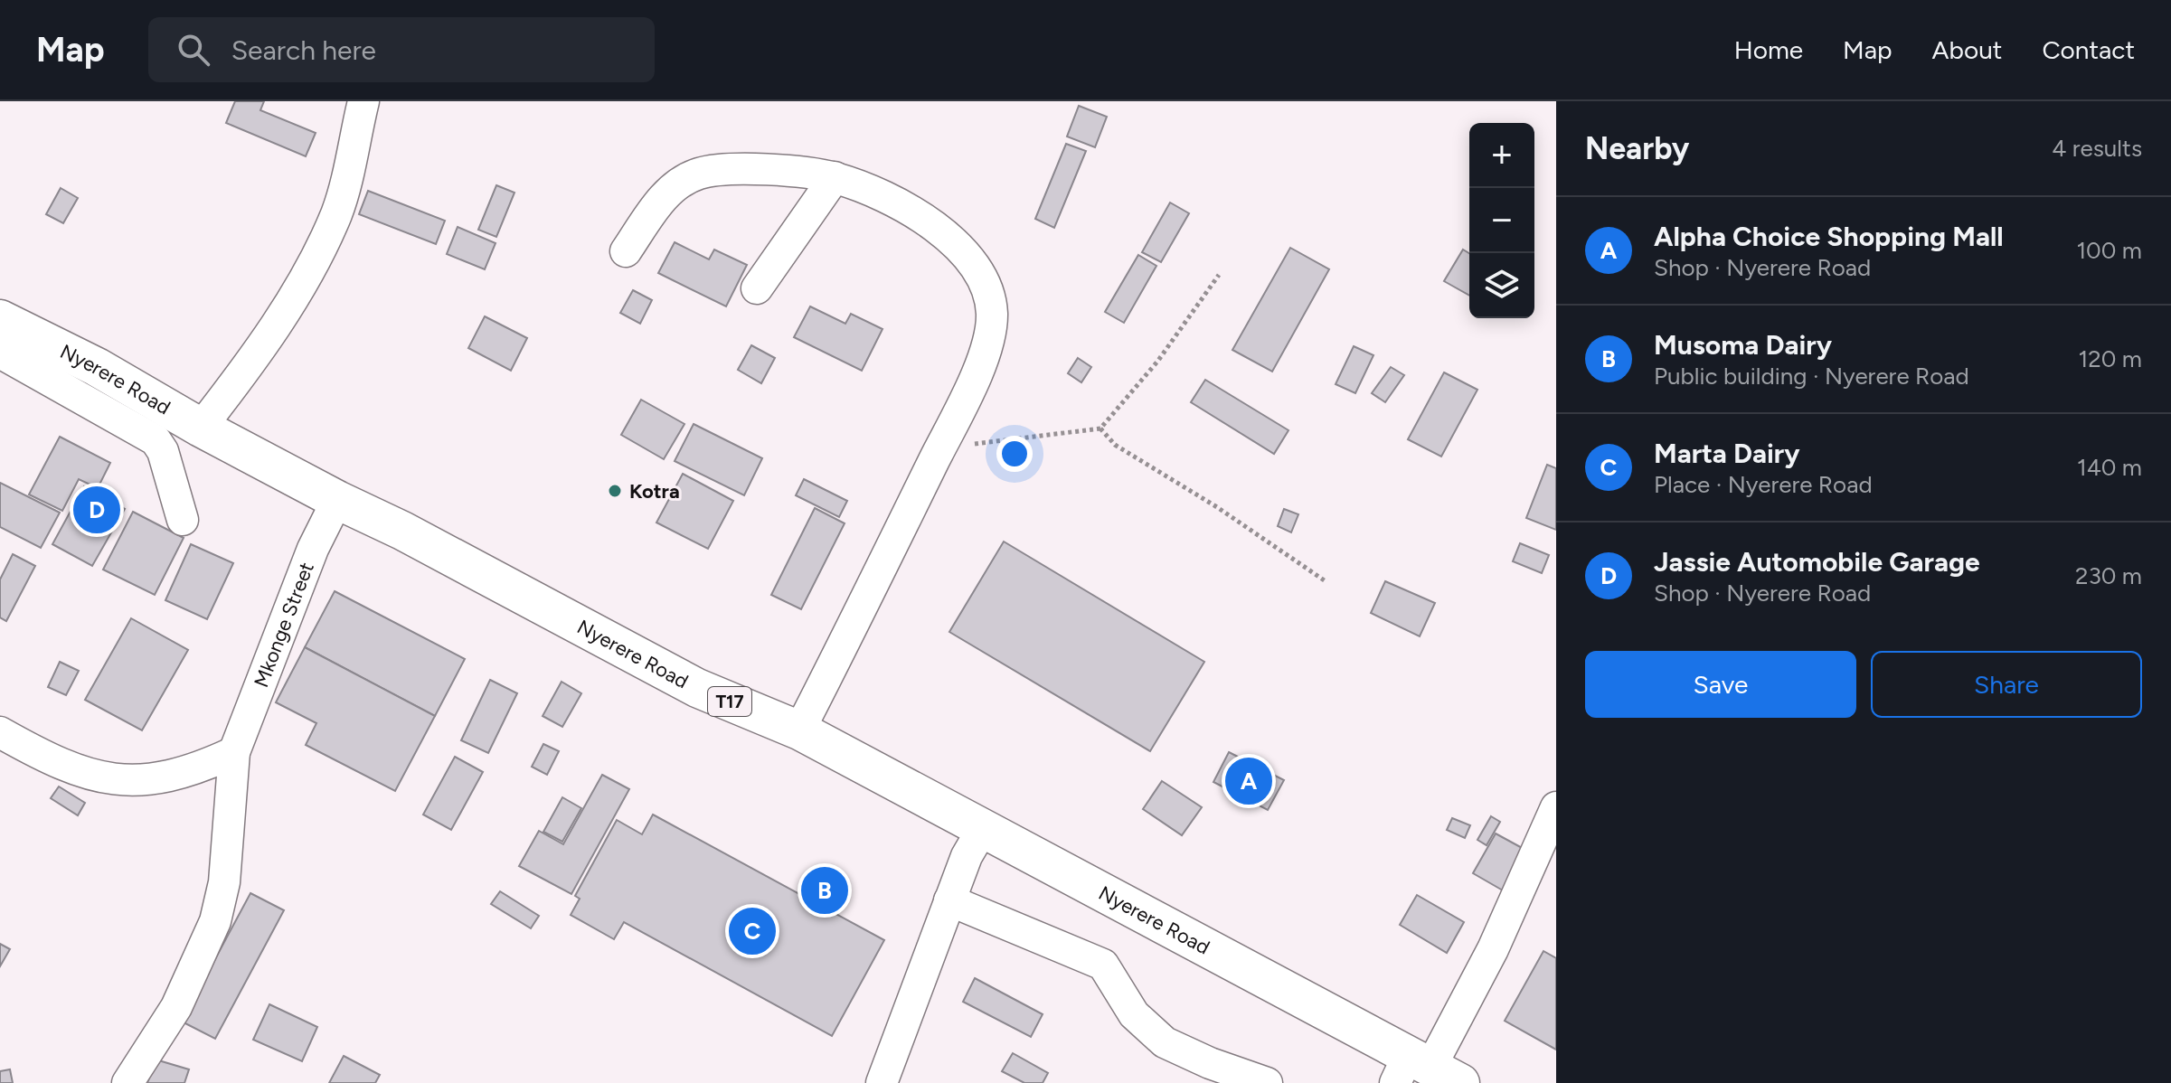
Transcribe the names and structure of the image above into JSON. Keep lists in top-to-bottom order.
{
  "streets": {
    "main road": ["Nyerere Road", "T17"],
    "street": ["Mkonge Street"]
  },
  "crossings": [
    ["Nyerere Road", "Mkonge Street"]
  ],
  "places": ["Kotra"],
  "page": {
    "header": "Map",
    "search": "Search here",
    "nav": [
      "Home",
      "Map",
      "About",
      "Contact"
    ],
    "heading": ["Nearby", "4 results"],
    "map_buttons": ["+", "−"],
    "list": [
      {
        "mark": "A",
        "name": "Alpha Choice Shopping Mall",
        "note": "Shop · Nyerere Road",
        "value": "100 m"
      },
      {
        "mark": "B",
        "name": "Musoma Dairy",
        "note": "Public building · Nyerere Road",
        "value": "120 m"
      },
      {
        "mark": "C",
        "name": "Marta Dairy",
        "note": "Place · Nyerere Road",
        "value": "140 m"
      },
      {
        "mark": "D",
        "name": "Jassie Automobile Garage",
        "note": "Shop · Nyerere Road",
        "value": "230 m"
      }
    ],
    "pins": [
      "D",
      "A",
      "B",
      "C"
    ],
    "buttons": ["Save", "Share"]
  }
}
